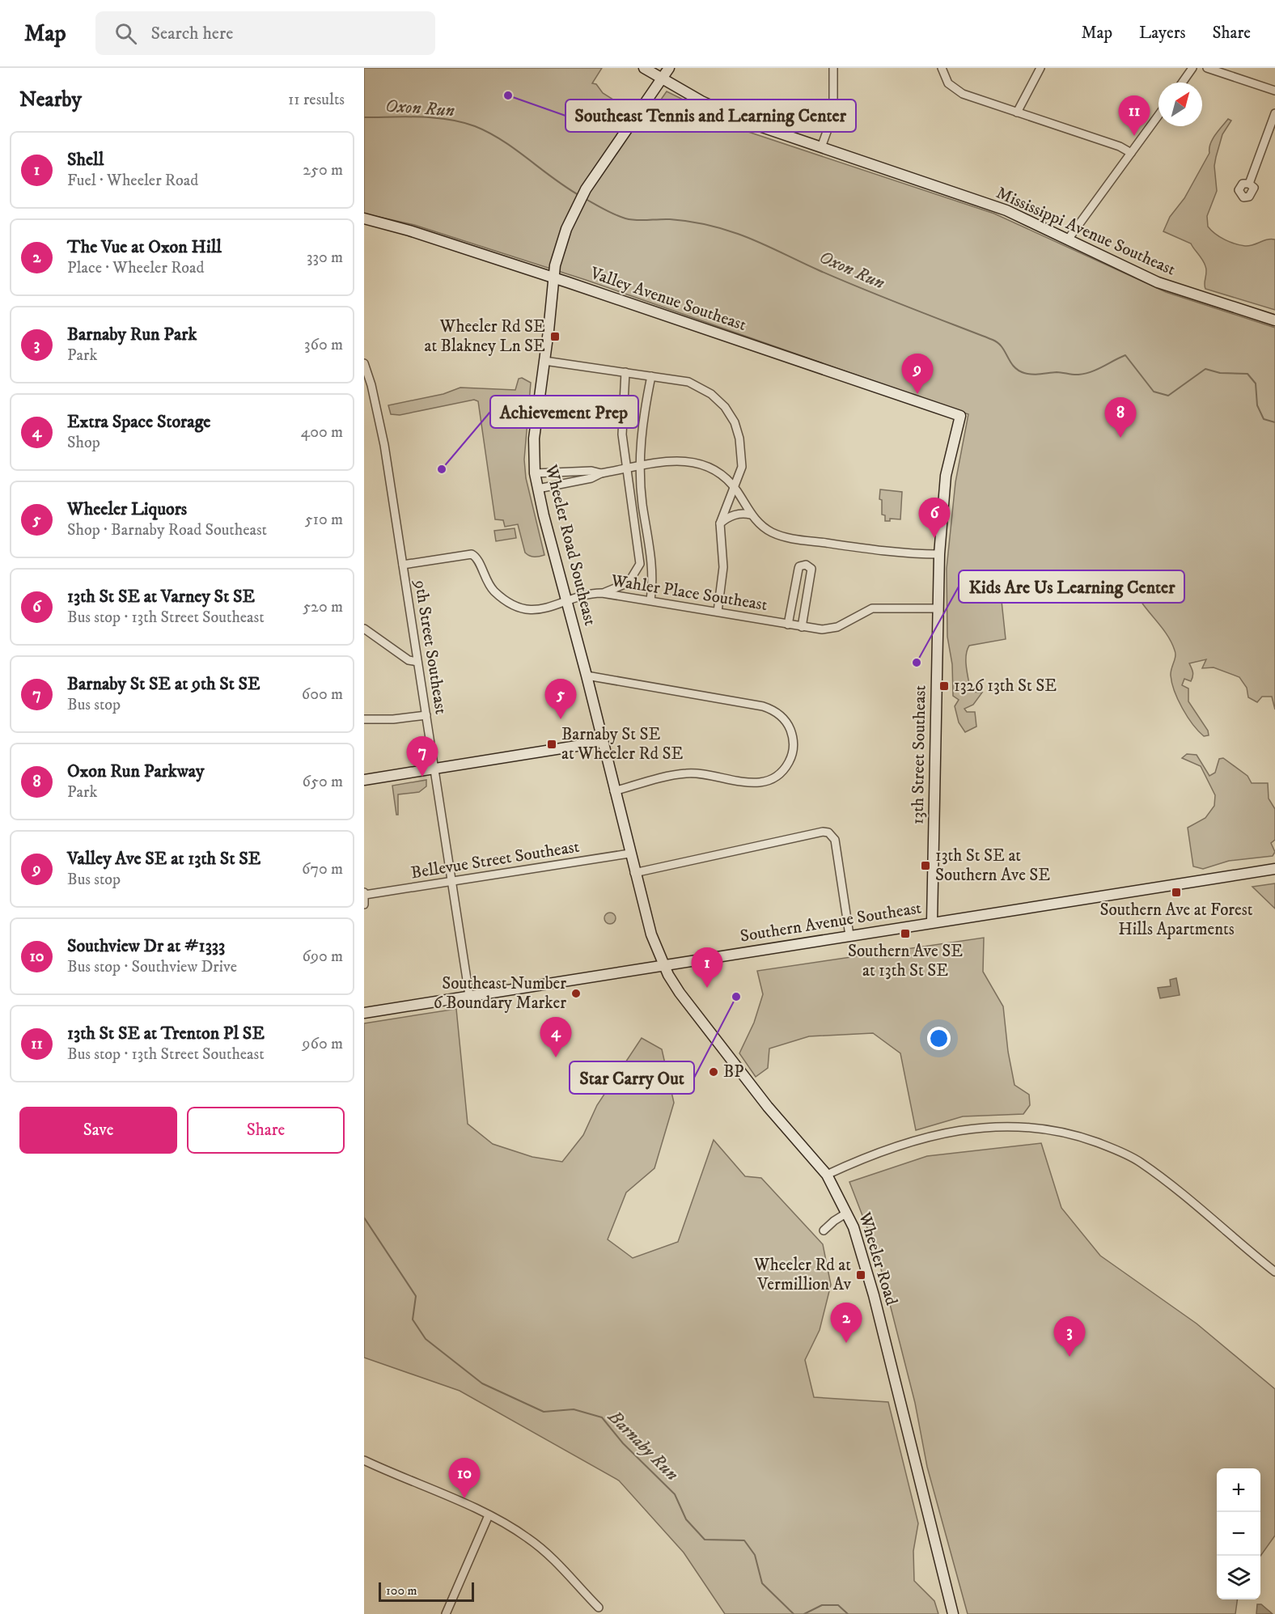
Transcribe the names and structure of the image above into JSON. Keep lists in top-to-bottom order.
{
  "streets": {
    "main road": [
      "Mississippi Avenue Southeast",
      "Valley Avenue Southeast",
      "Wheeler Road Southeast",
      "13th Street Southeast",
      "Southern Avenue Southeast",
      "Wheeler Road"
    ],
    "street": ["Wahler Place Southeast", "9th Street Southeast", "Bellevue Street Southeast"]
  },
  "crossings": [
    ["Mississippi Avenue Southeast", "Wheeler Road Southeast"],
    ["Valley Avenue Southeast", "Wheeler Road Southeast"],
    ["Valley Avenue Southeast", "13th Street Southeast"],
    ["Wheeler Road Southeast", "Wahler Place Southeast"],
    ["Wheeler Road Southeast", "Bellevue Street Southeast"],
    ["Wheeler Road Southeast", "Southern Avenue Southeast"],
    ["Wheeler Road Southeast", "Wheeler Road"],
    ["Wahler Place Southeast", "9th Street Southeast"],
    ["Wahler Place Southeast", "13th Street Southeast"],
    ["9th Street Southeast", "Bellevue Street Southeast"],
    ["9th Street Southeast", "Southern Avenue Southeast"],
    ["13th Street Southeast", "Southern Avenue Southeast"],
    ["Southern Avenue Southeast", "Wheeler Road"]
  ],
  "water": ["Oxon Run", "Barnaby Run"],
  "places": {
    "other": [
      "Southeast Tennis and Learning Center",
      "Achievement Prep",
      "Kids Are Us Learning Center",
      "Southeast Number 6 Boundary Marker",
      "Star Carry Out",
      "BP"
    ],
    "transit": [
      "Wheeler Rd SE at Blakney Ln SE",
      "1326 13th St SE",
      "Barnaby St SE at Wheeler Rd SE",
      "13th St SE at Southern Ave SE",
      "Southern Ave at Forest Hills Apartments",
      "Southern Ave SE at 13th St SE",
      "Wheeler Rd at Vermillion Av"
    ]
  },
  "scale_bar": "100 m",
  "north": "top right",
  "page": {
    "header": "Map",
    "search": "Search here",
    "nav": ["Map", "Layers", "Share"],
    "heading": ["Nearby", "11 results"],
    "pins": [
      "11",
      "9",
      "8",
      "6",
      "5",
      "7",
      "1",
      "4",
      "2",
      "3",
      "10"
    ],
    "list": [
      {
        "mark": "1",
        "name": "Shell",
        "note": "Fuel · Wheeler Road",
        "value": "250 m"
      },
      {
        "mark": "2",
        "name": "The Vue at Oxon Hill",
        "note": "Place · Wheeler Road",
        "value": "330 m"
      },
      {
        "mark": "3",
        "name": "Barnaby Run Park",
        "note": "Park",
        "value": "360 m"
      },
      {
        "mark": "4",
        "name": "Extra Space Storage",
        "note": "Shop",
        "value": "400 m"
      },
      {
        "mark": "5",
        "name": "Wheeler Liquors",
        "note": "Shop · Barnaby Road Southeast",
        "value": "510 m"
      },
      {
        "mark": "6",
        "name": "13th St SE at Varney St SE",
        "note": "Bus stop · 13th Street Southeast",
        "value": "520 m"
      },
      {
        "mark": "7",
        "name": "Barnaby St SE at 9th St SE",
        "note": "Bus stop",
        "value": "600 m"
      },
      {
        "mark": "8",
        "name": "Oxon Run Parkway",
        "note": "Park",
        "value": "650 m"
      },
      {
        "mark": "9",
        "name": "Valley Ave SE at 13th St SE",
        "note": "Bus stop",
        "value": "670 m"
      },
      {
        "mark": "10",
        "name": "Southview Dr at #1333",
        "note": "Bus stop · Southview Drive",
        "value": "690 m"
      },
      {
        "mark": "11",
        "name": "13th St SE at Trenton Pl SE",
        "note": "Bus stop · 13th Street Southeast",
        "value": "960 m"
      }
    ],
    "buttons": ["Save", "Share"],
    "map_buttons": ["+", "−"],
    "scale": "100 m"
  }
}
